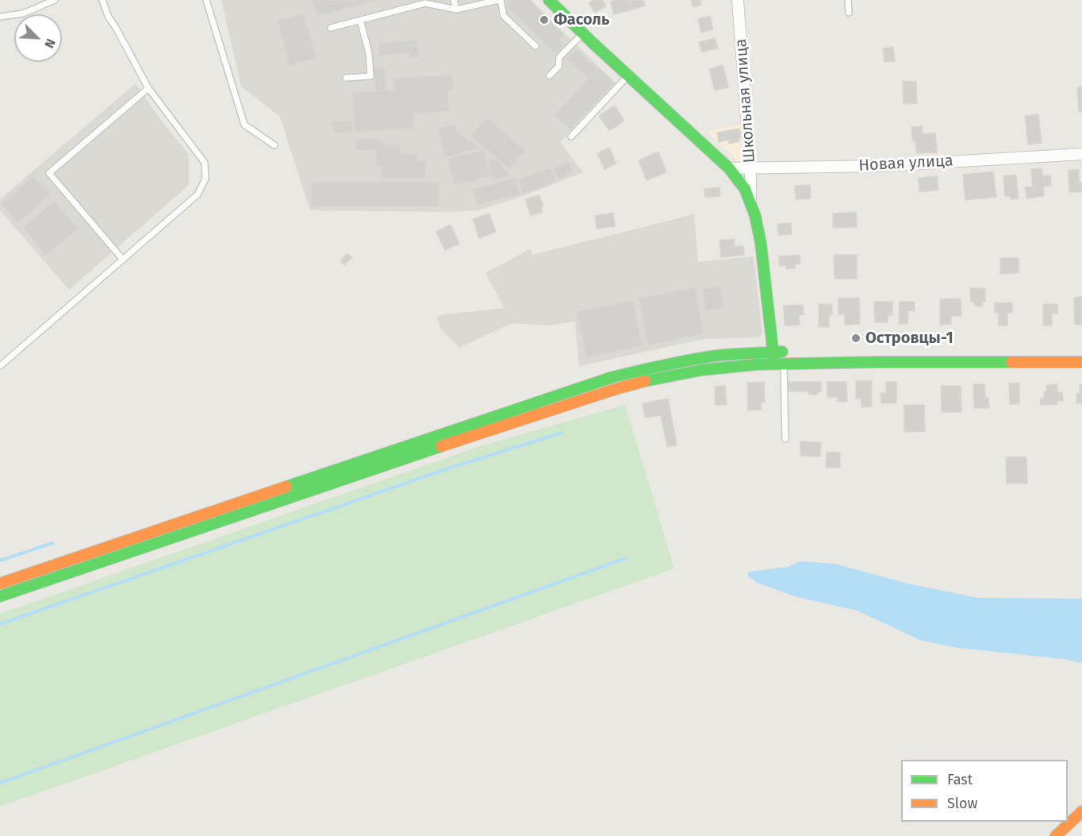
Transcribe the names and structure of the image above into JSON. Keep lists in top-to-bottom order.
{
  "streets": {
    "street": ["Школьная улица", "Новая улица"]
  },
  "crossings": [
    ["Школьная улица", "Новая улица"]
  ],
  "places": ["Фасоль", "Островцы-1"],
  "legend": ["Fast", "Slow"],
  "north": "bottom right"
}
